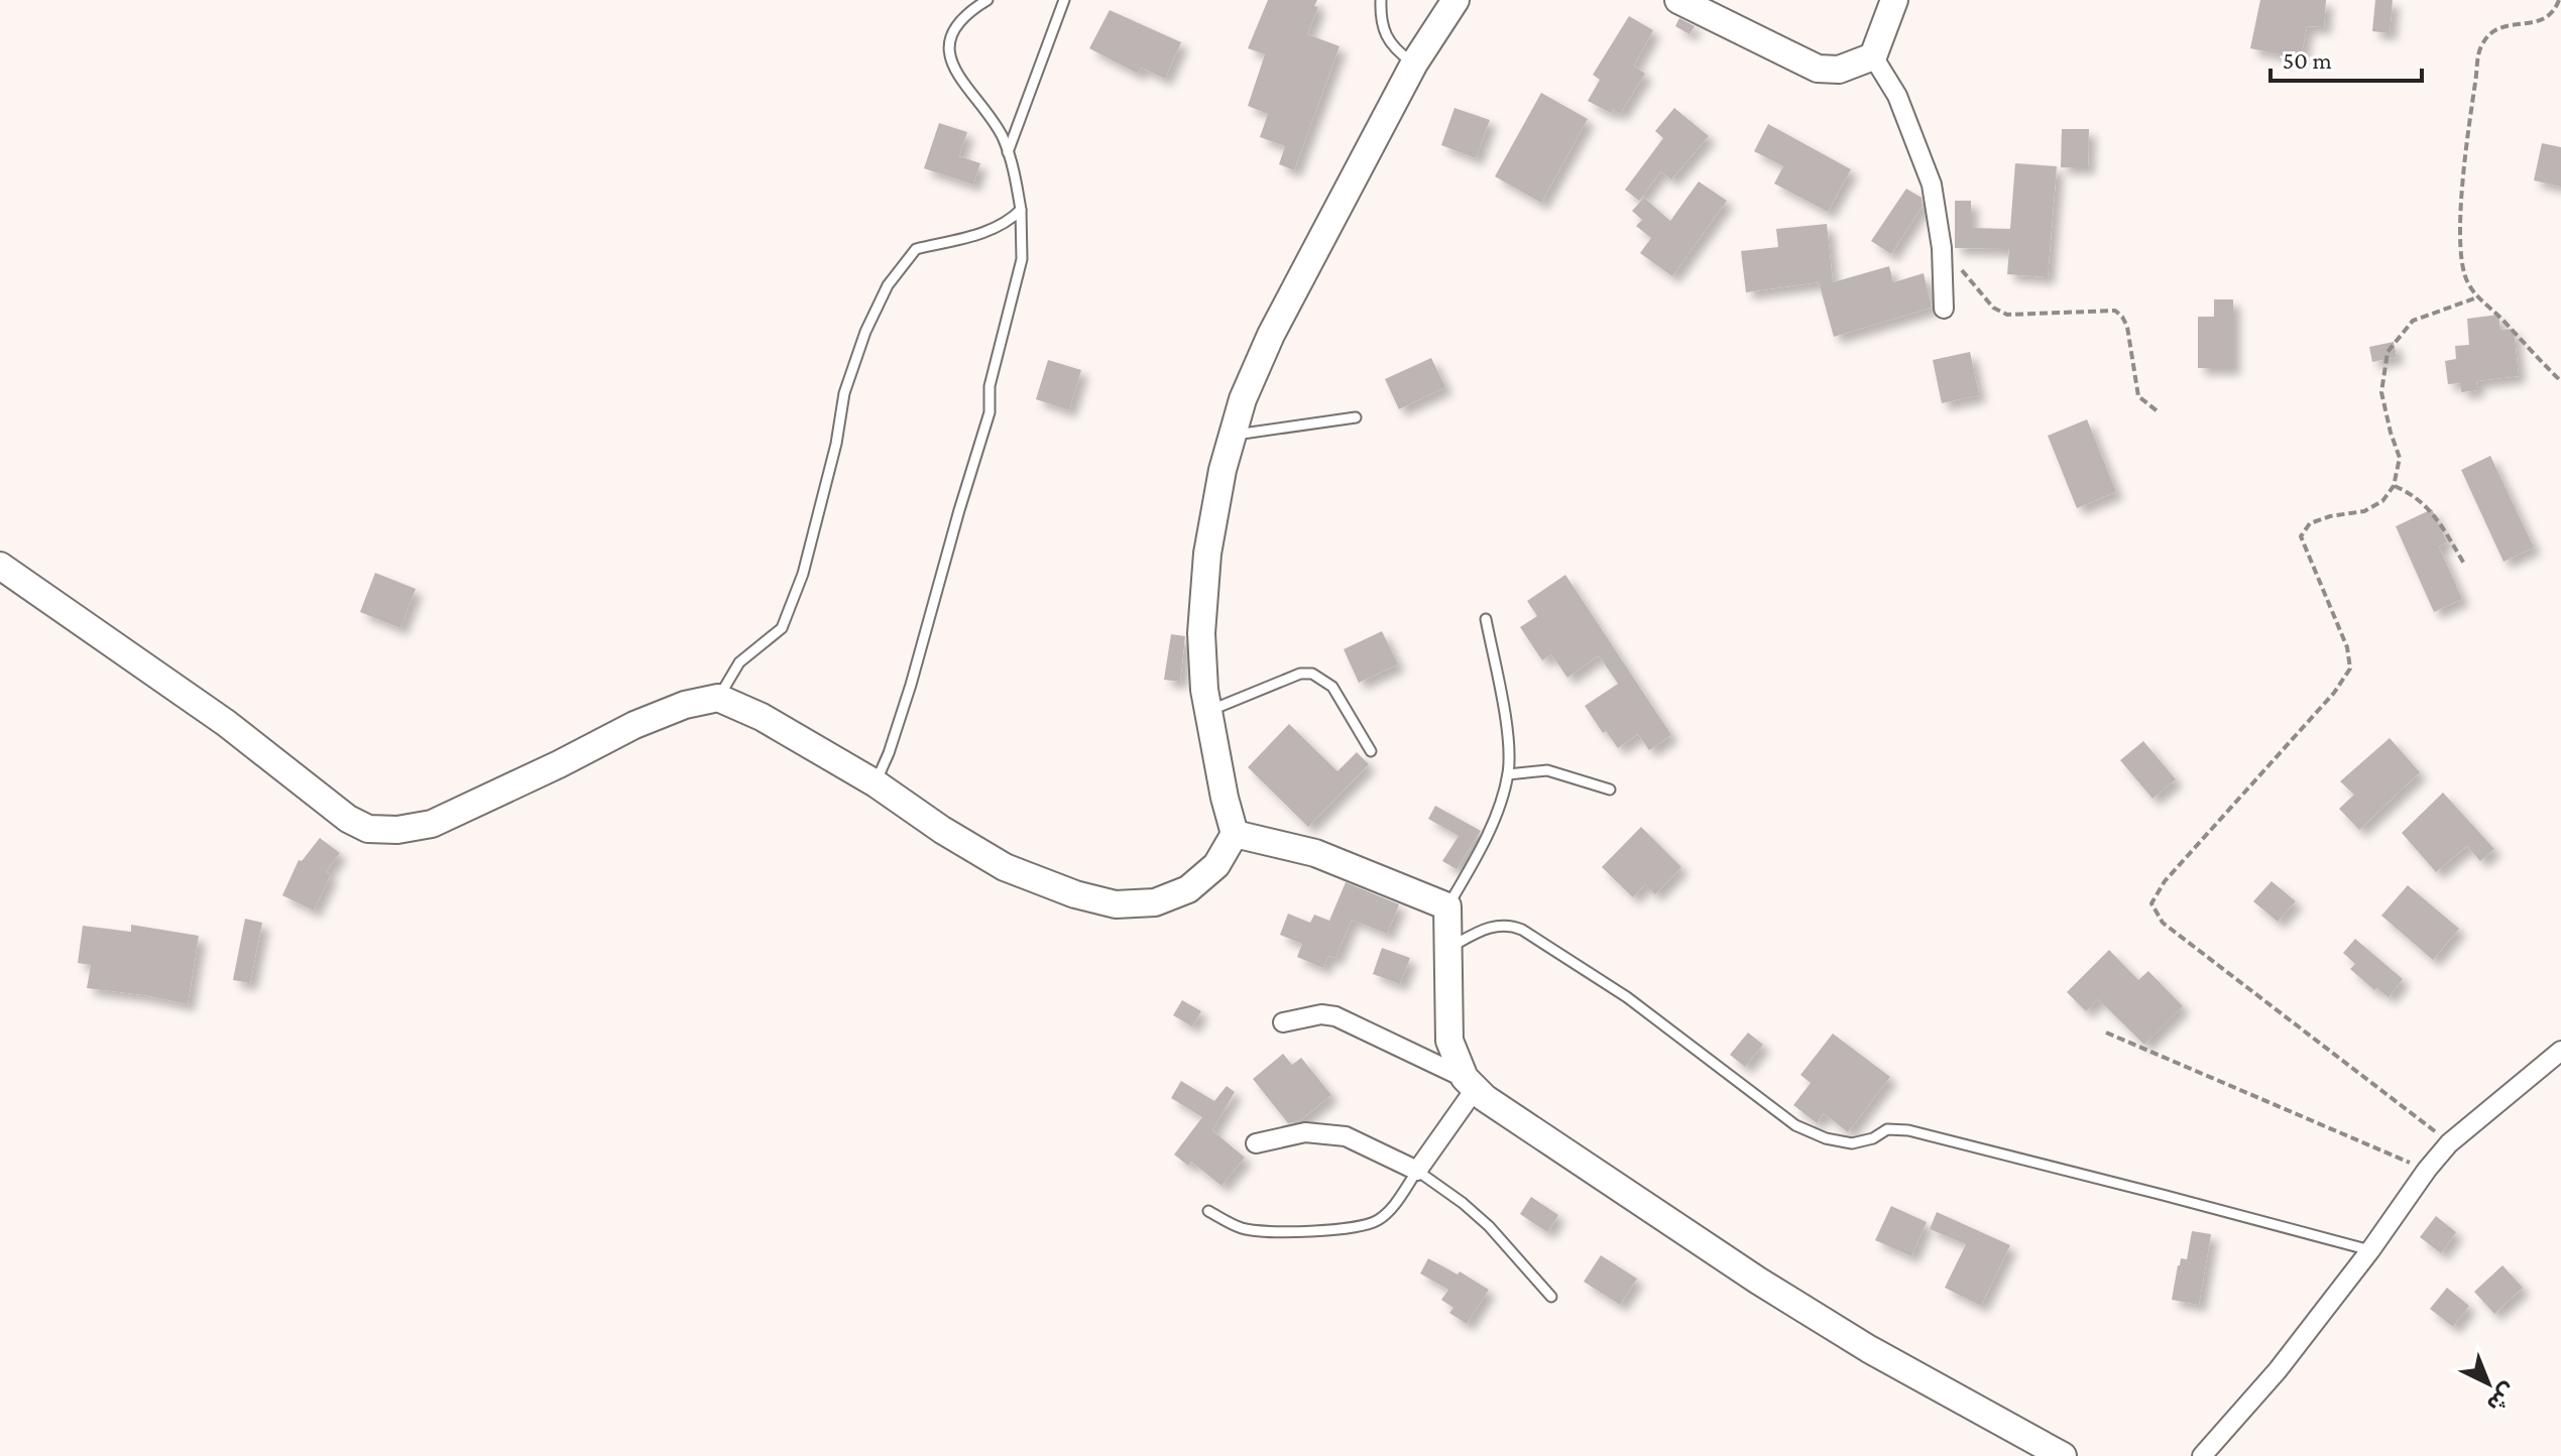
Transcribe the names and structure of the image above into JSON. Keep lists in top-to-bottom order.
{
  "scale_bar": "50 m",
  "north": "bottom right"
}
